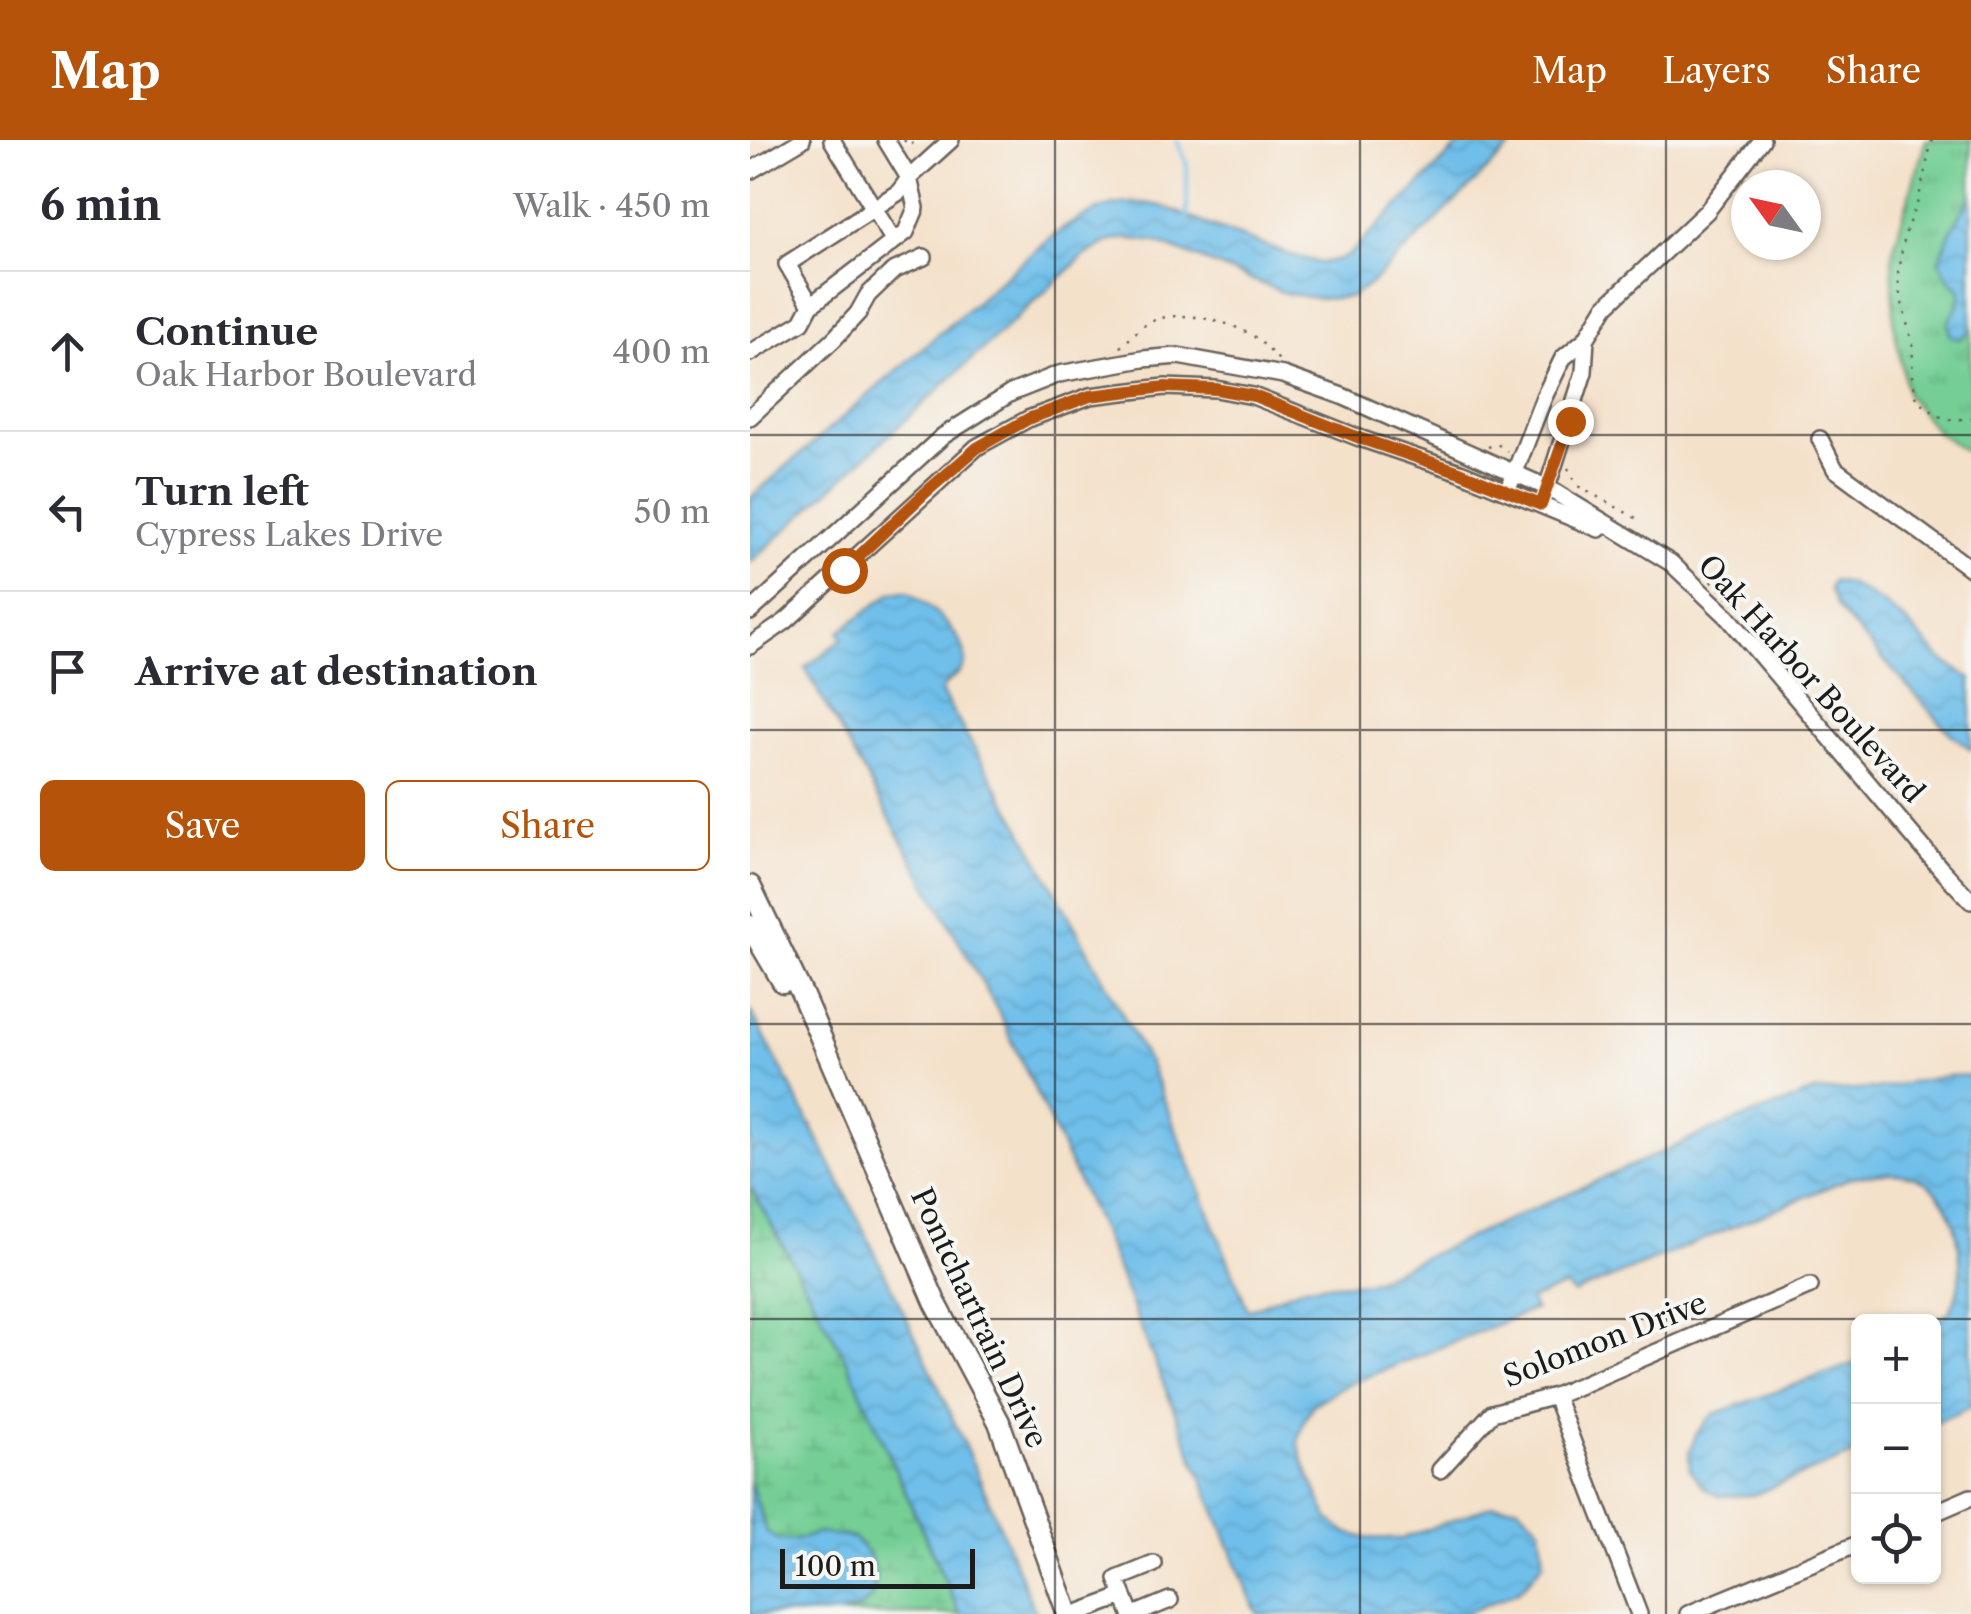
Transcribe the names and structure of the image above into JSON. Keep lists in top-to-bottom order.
{
  "streets": {
    "main road": ["Pontchartrain Drive"],
    "street": ["Oak Harbor Boulevard", "Solomon Drive"]
  },
  "scale_bar": "100 m",
  "north": "top left",
  "page": {
    "header": "Map",
    "nav": ["Map", "Layers", "Share"],
    "heading": ["6 min", "Walk · 450 m"],
    "list": [
      ["Continue", "Oak Harbor Boulevard", "400 m"],
      ["Turn left", "Cypress Lakes Drive", "50 m"],
      "Arrive at destination"
    ],
    "buttons": ["Save", "Share"],
    "map_buttons": ["+", "−"],
    "scale": "100 m"
  }
}
